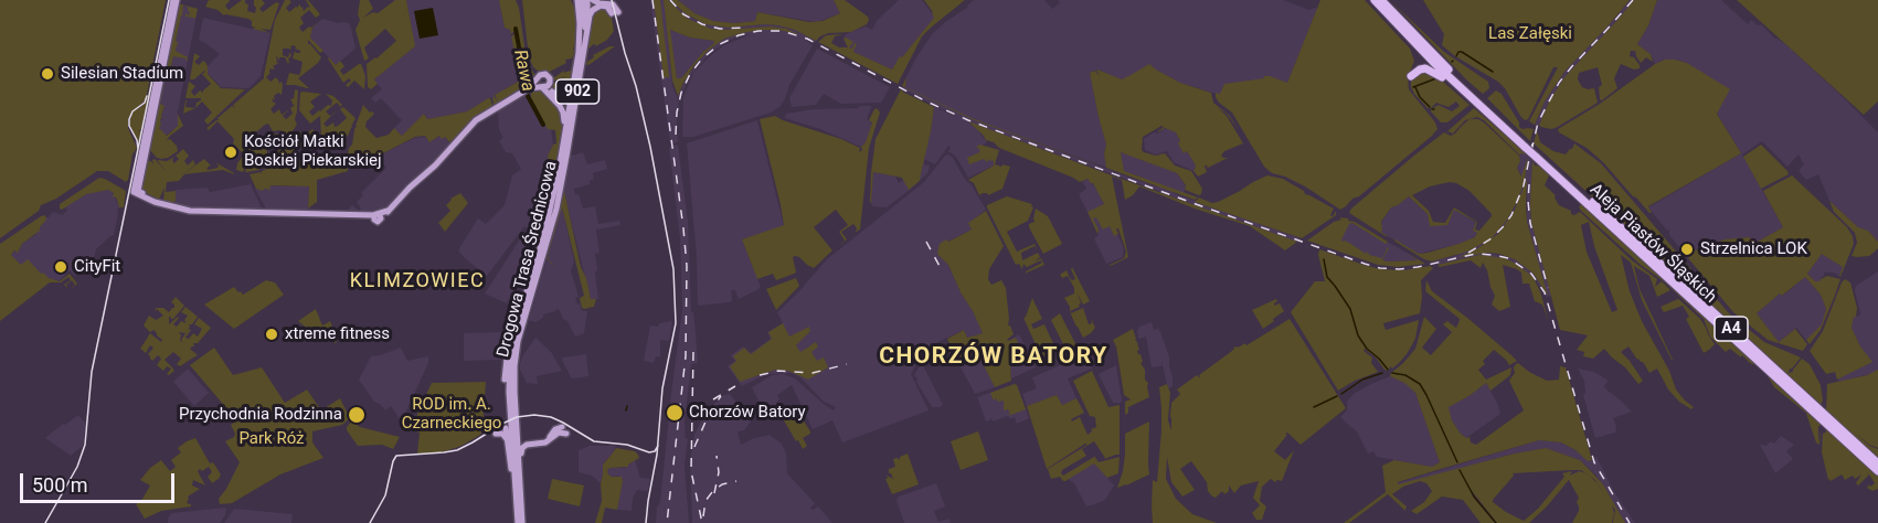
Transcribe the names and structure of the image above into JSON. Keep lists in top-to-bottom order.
{
  "streets": {
    "highway": ["Aleja Piastów Śląskich", "A4"],
    "main road": ["902", "Drogowa Trasa Średnicowa"]
  },
  "crossings": [
    ["902", "Drogowa Trasa Średnicowa"]
  ],
  "districts": ["KLIMZOWIEC", "CHORZÓW BATORY"],
  "water": ["Rawa"],
  "parks": ["Las Załęski", "ROD im. A. Czarneckiego", "Park Róż"],
  "places": [
    "Silesian Stadium",
    "Kościół Matki Boskiej Piekarskiej",
    "Strzelnica LOK",
    "CityFit",
    "xtreme fitness",
    "Chorzów Batory",
    "Przychodnia Rodzinna"
  ],
  "scale_bar": "500 m"
}
